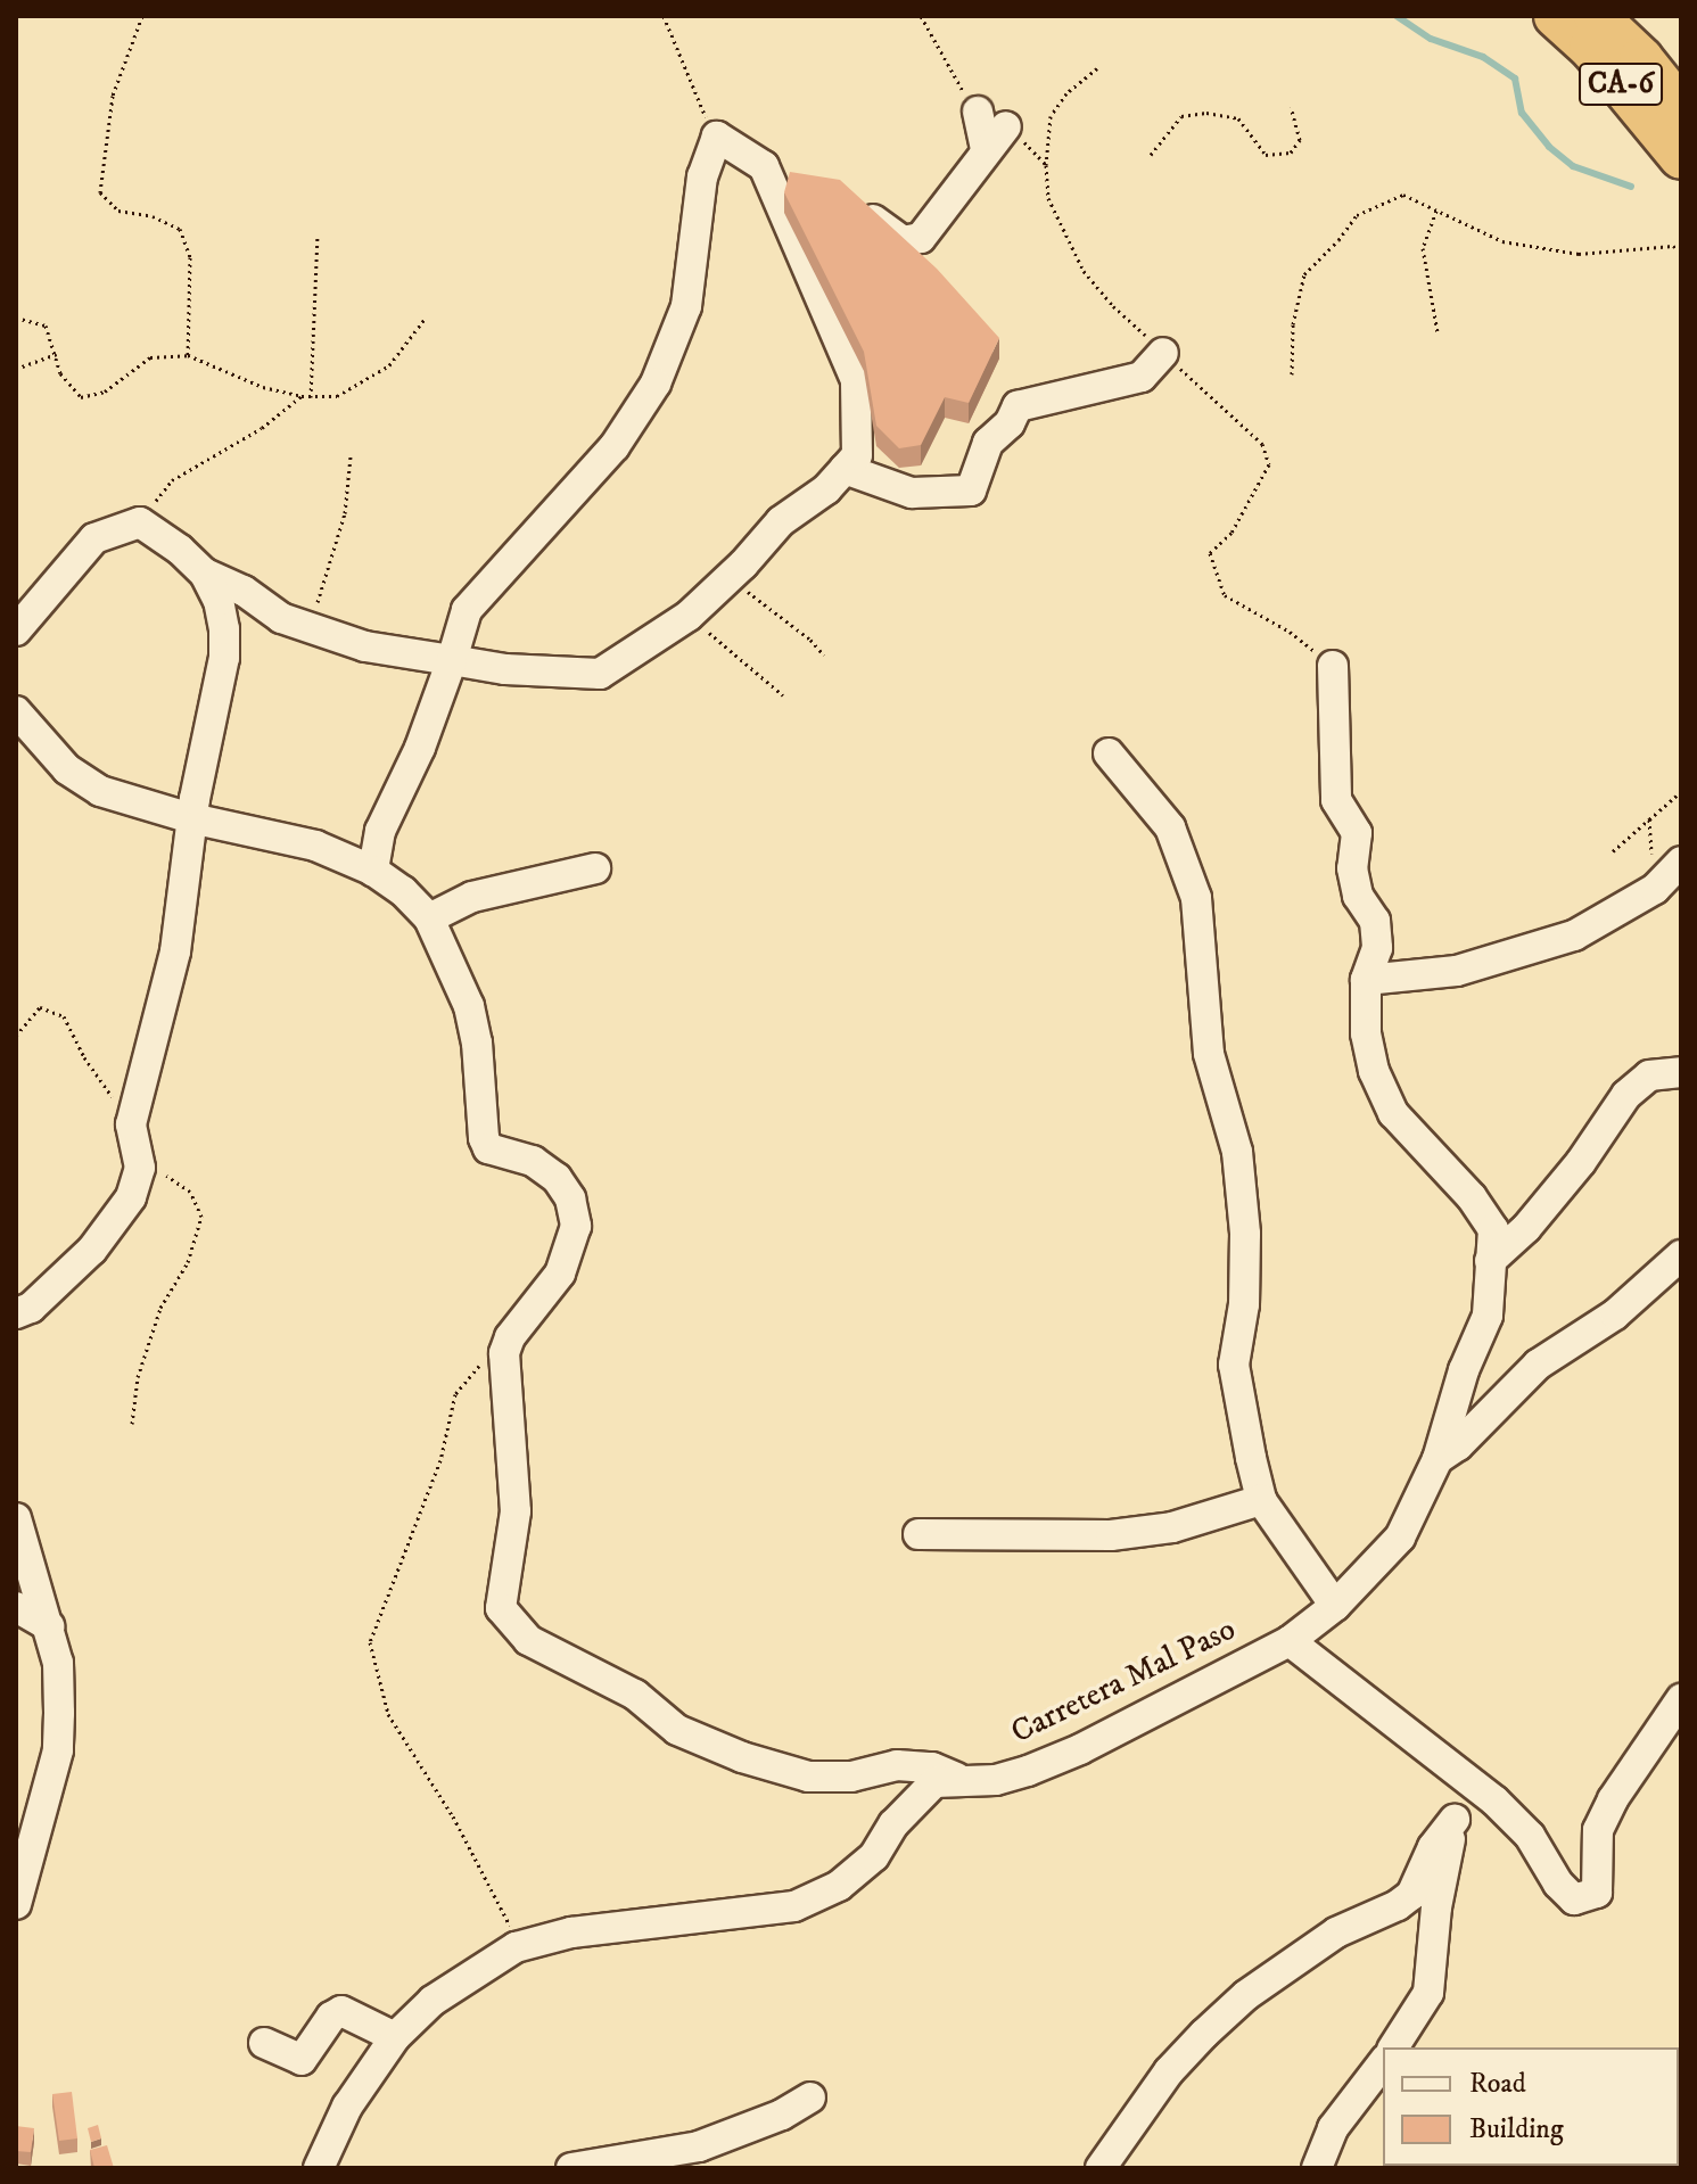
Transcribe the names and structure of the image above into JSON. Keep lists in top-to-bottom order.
{
  "streets": {
    "highway": ["CA-6"],
    "street": ["Carretera Mal Paso"]
  },
  "legend": ["Road", "Building"]
}
